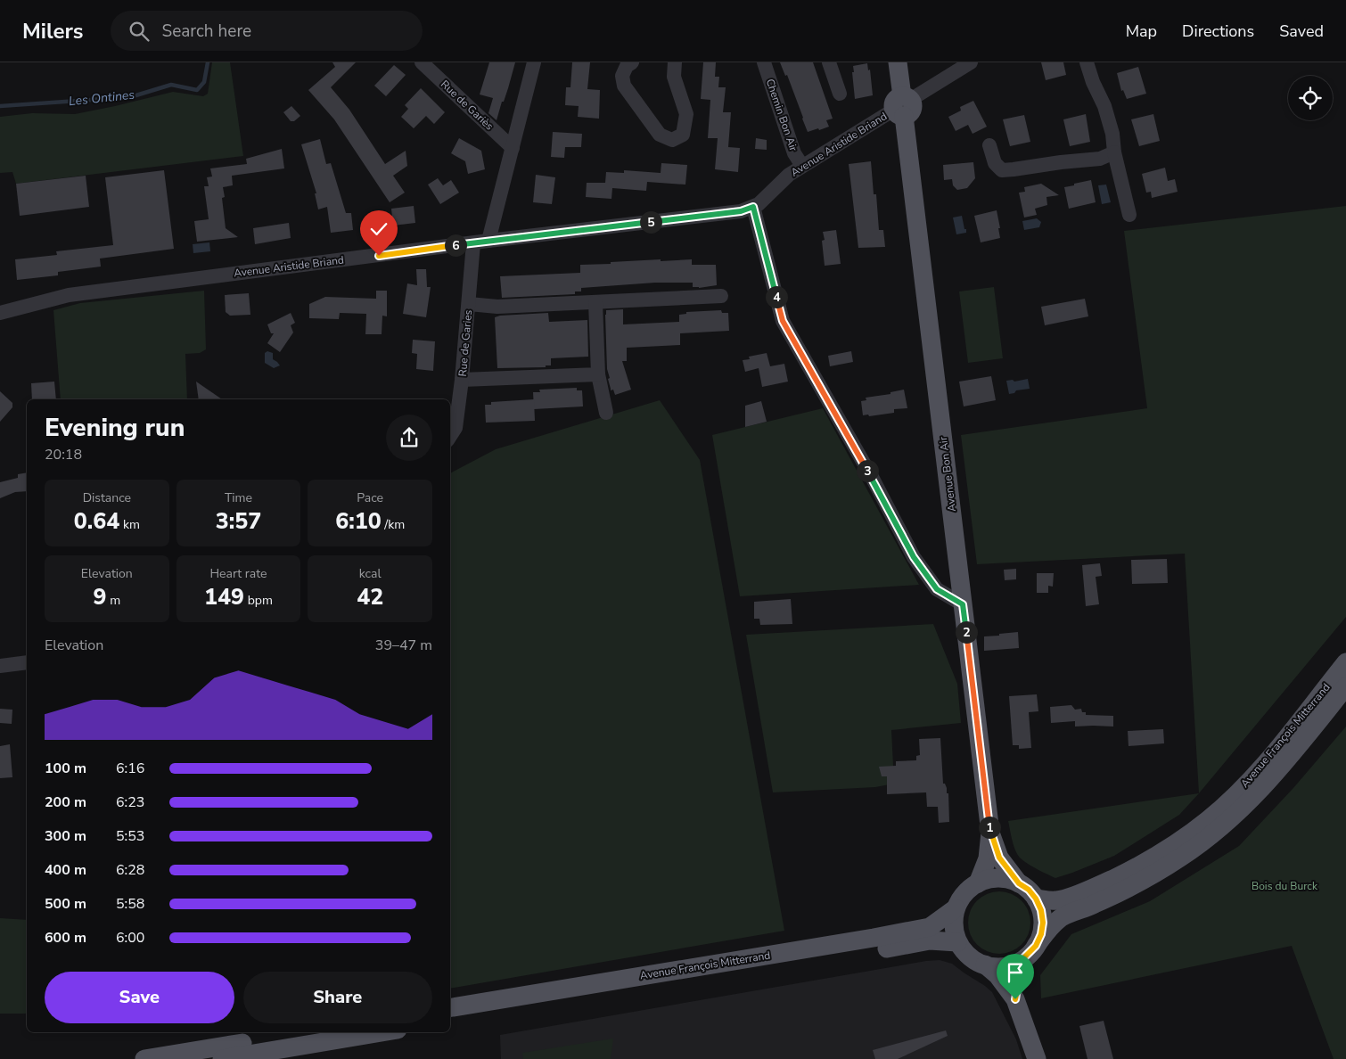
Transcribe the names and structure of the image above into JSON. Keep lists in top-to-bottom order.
{
  "streets": {
    "main road": ["Avenue Bon Air", "Avenue François Mitterrand"],
    "street": [
      "Rue de Gariès",
      "Chemin Bon Air",
      "Avenue Aristide Briand",
      "Rue de Garies"
    ]
  },
  "crossings": [
    ["Chemin Bon Air", "Avenue Aristide Briand"],
    ["Avenue Aristide Briand", "Rue de Garies"],
    ["Avenue Aristide Briand", "Avenue Bon Air"],
    ["Avenue Bon Air", "Avenue François Mitterrand"]
  ],
  "water": ["Les Ontines"],
  "parks": ["Bois du Burck"],
  "page": {
    "header": "Milers",
    "search": "Search here",
    "nav": ["Map", "Directions", "Saved"],
    "pins": [
      "5",
      "6",
      "4",
      "3",
      "2",
      "1"
    ],
    "heading": ["Evening run", "20:18"],
    "stats": [
      ["Distance", "0.64 km"],
      ["Time", "3:57"],
      ["Pace", "6:10 /km"],
      ["Elevation", "9 m"],
      ["Heart rate", "149 bpm"],
      ["kcal", "42"]
    ],
    "chart": ["Elevation", "39–47 m"],
    "list": [
      {
        "name": "100 m",
        "note": "6:16"
      },
      {
        "name": "200 m",
        "note": "6:23"
      },
      {
        "name": "300 m",
        "note": "5:53"
      },
      {
        "name": "400 m",
        "note": "6:28"
      },
      {
        "name": "500 m",
        "note": "5:58"
      },
      {
        "name": "600 m",
        "note": "6:00"
      }
    ],
    "buttons": ["Save", "Share"]
  }
}
